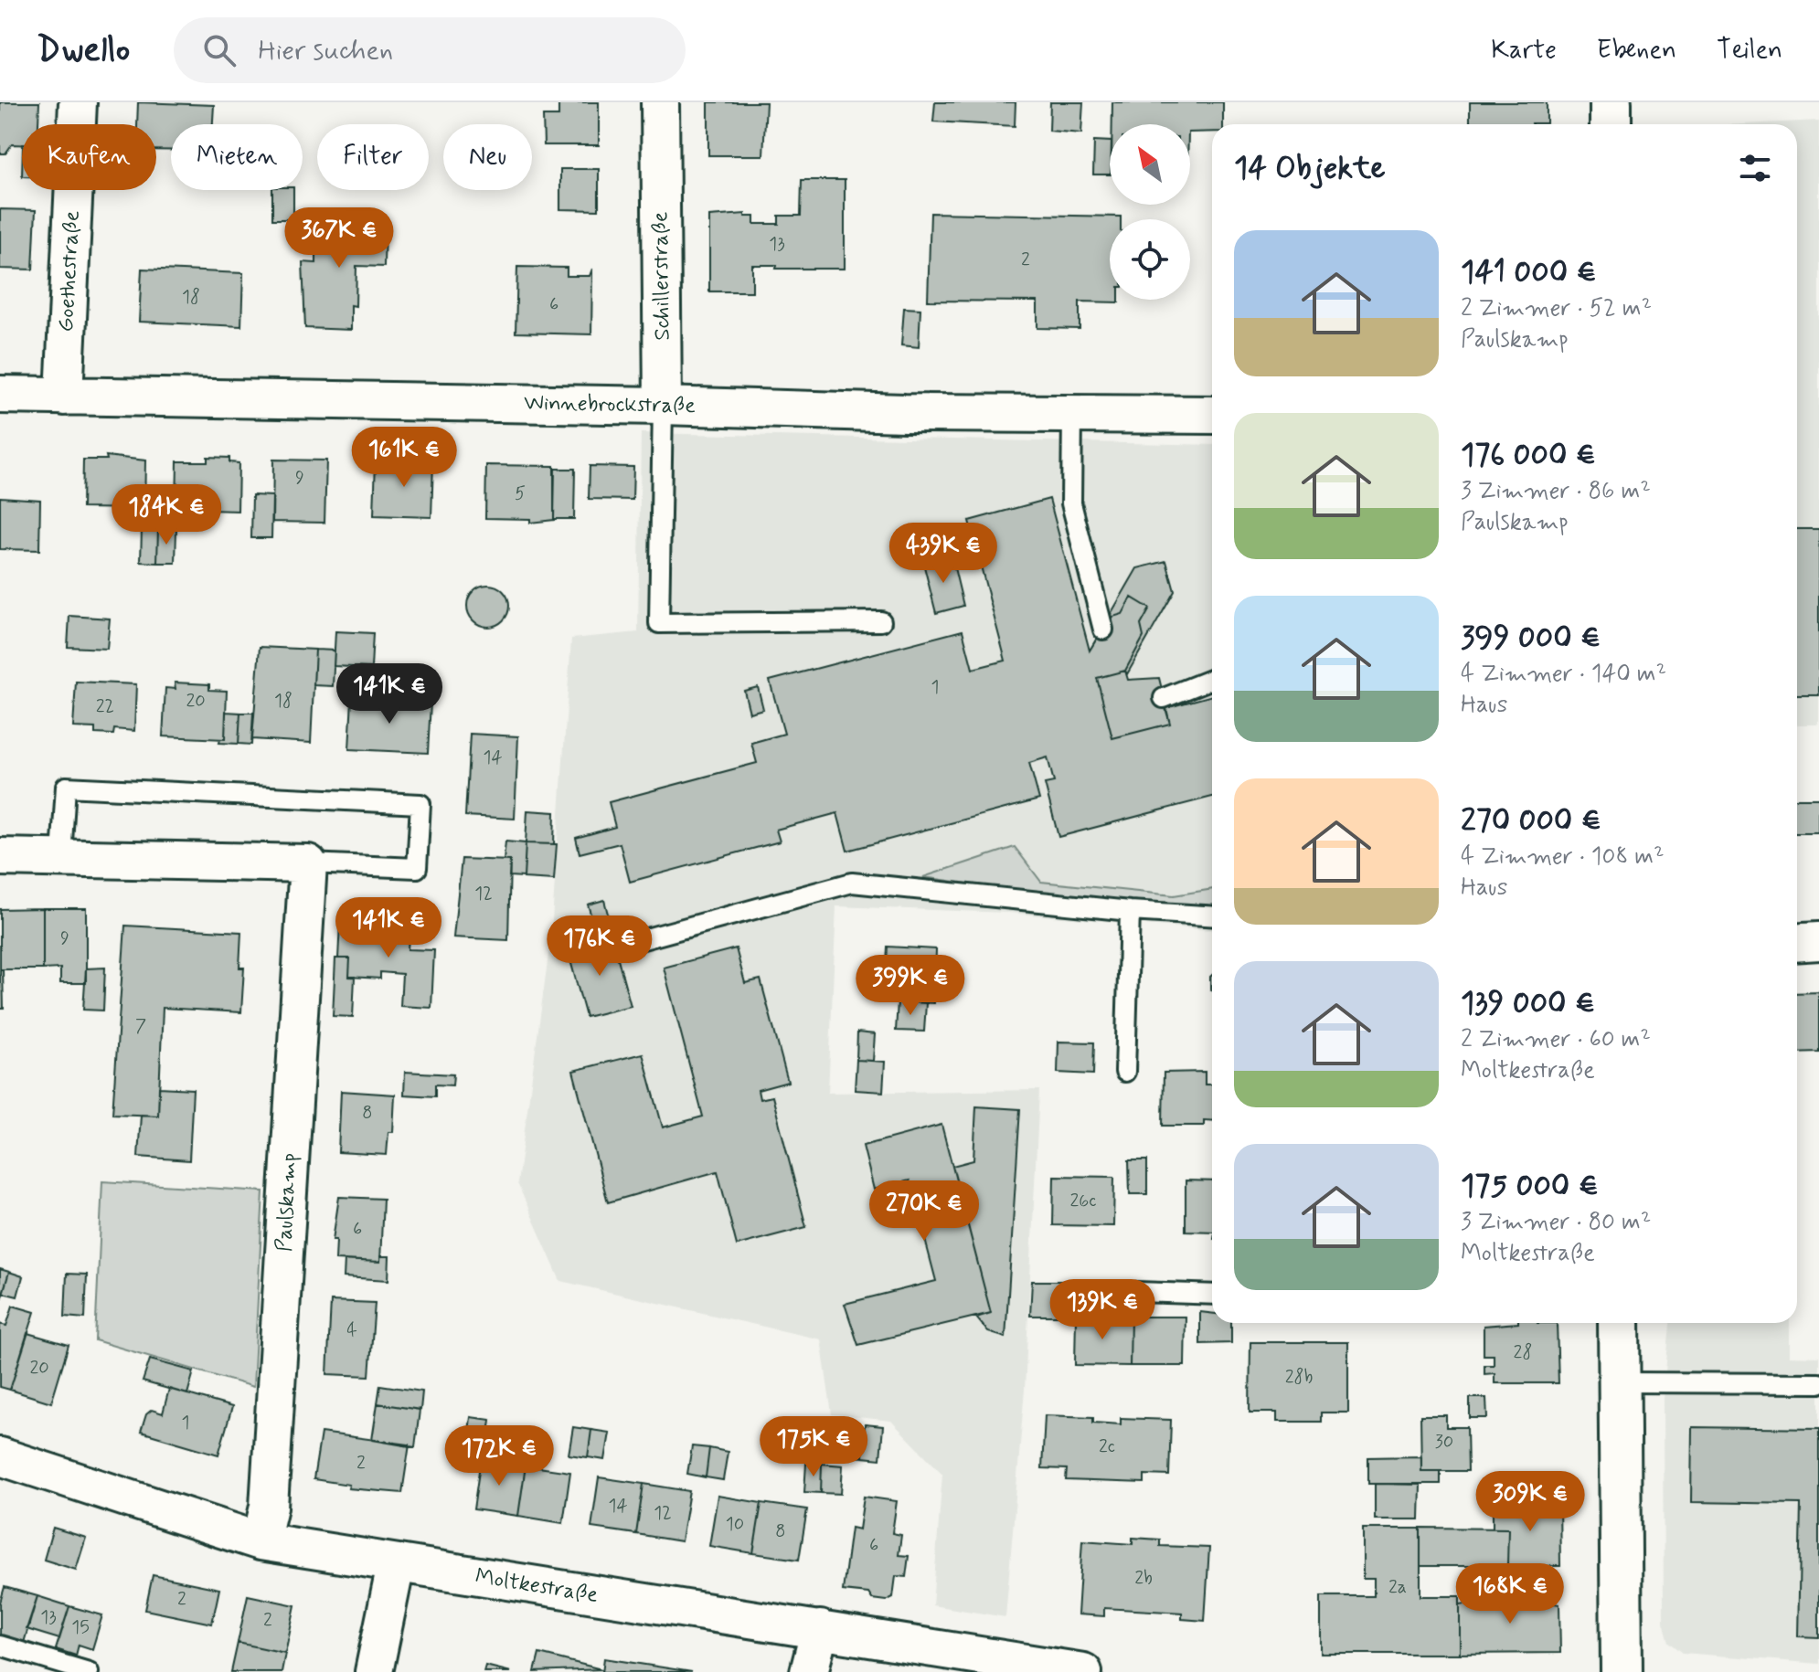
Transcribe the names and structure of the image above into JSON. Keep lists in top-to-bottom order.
{
  "streets": {
    "street": [
      "Goethestraße",
      "Schillerstraße",
      "Winnebrockstraße",
      "Paulskamp",
      "Moltkestraße"
    ]
  },
  "crossings": [
    ["Goethestraße", "Winnebrockstraße"],
    ["Schillerstraße", "Winnebrockstraße"],
    ["Paulskamp", "Moltkestraße"]
  ],
  "house_numbers": [
    "13",
    "2",
    "18",
    "6",
    "9",
    "5",
    "1",
    "20",
    "18",
    "22",
    "14",
    "12",
    "9",
    "7",
    "8",
    "26c",
    "6",
    "4",
    "28",
    "20",
    "28b",
    "1",
    "30",
    "2c",
    "2",
    "14",
    "12",
    "10",
    "8",
    "6",
    "2b",
    "2a",
    "2",
    "13",
    "2",
    "15"
  ],
  "north": "top left",
  "page": {
    "header": "Dwello",
    "search": "Hier suchen",
    "nav": ["Karte", "Ebenen", "Teilen"],
    "chip": [
      "Kaufen",
      "Mieten",
      "Filter",
      "Neu"
    ],
    "heading": "14 Objekte",
    "price": [
      "367K €",
      "161K €",
      "184K €",
      "439K €",
      "141K €",
      "141K €",
      "176K €",
      "399K €",
      "270K €",
      "139K €",
      "175K €",
      "172K €",
      "309K €",
      "168K €"
    ],
    "list": [
      {
        "name": "141 000 €",
        "note": "2 Zimmer · 52 m² · Paulskamp"
      },
      {
        "name": "176 000 €",
        "note": "3 Zimmer · 86 m² · Paulskamp"
      },
      {
        "name": "399 000 €",
        "note": "4 Zimmer · 140 m² · Haus"
      },
      {
        "name": "270 000 €",
        "note": "4 Zimmer · 108 m² · Haus"
      },
      {
        "name": "139 000 €",
        "note": "2 Zimmer · 60 m² · Moltkestraße"
      },
      {
        "name": "175 000 €",
        "note": "3 Zimmer · 80 m² · Moltkestraße"
      }
    ]
  }
}
